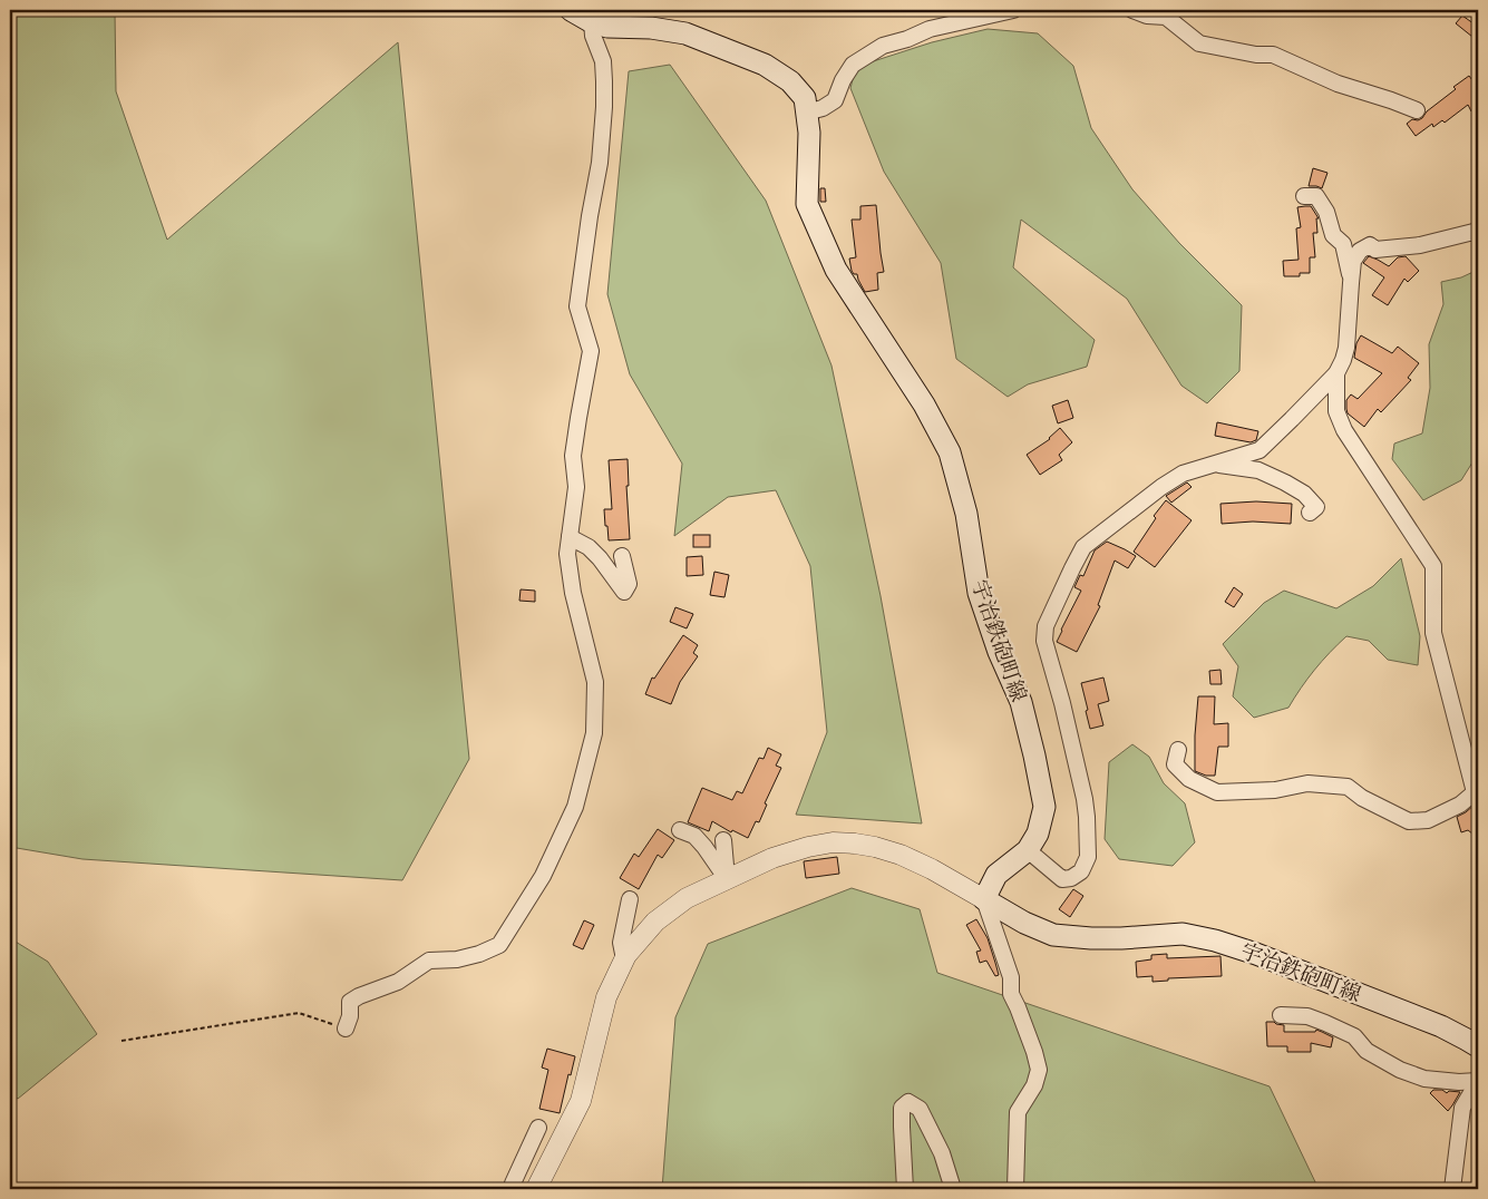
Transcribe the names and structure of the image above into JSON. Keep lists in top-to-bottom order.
{
  "streets": {
    "main road": ["宇治鉄砲町線"]
  }
}
